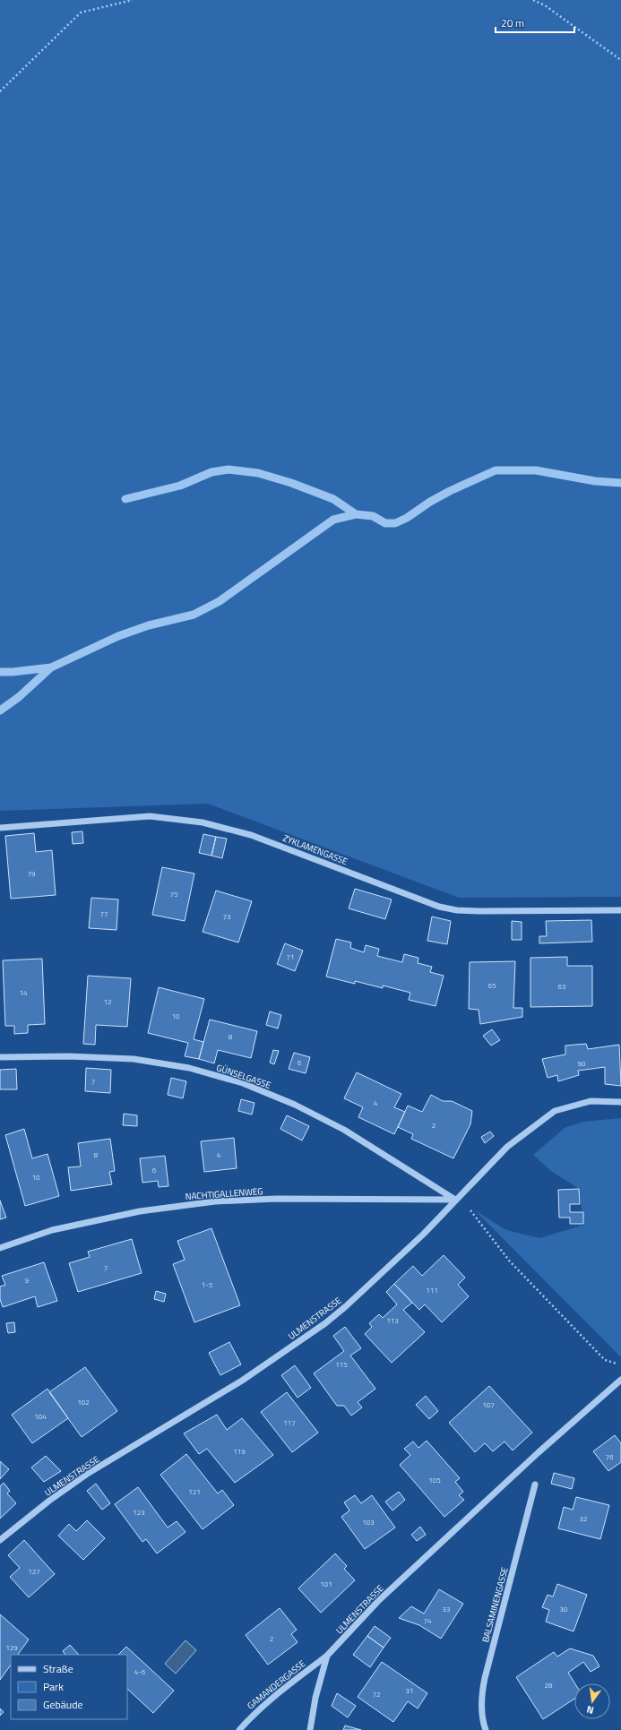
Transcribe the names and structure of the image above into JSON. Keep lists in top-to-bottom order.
{
  "streets": {
    "street": [
      "ZYKLAMENGASSE",
      "GÜNSELGASSE",
      "NACHTIGALLENWEG",
      "ULMENSTRASSE",
      "BALSAMINENGASSE",
      "GAMANDERGASSE"
    ]
  },
  "crossings": [
    ["GÜNSELGASSE", "NACHTIGALLENWEG"],
    ["GÜNSELGASSE", "ULMENSTRASSE"],
    ["NACHTIGALLENWEG", "ULMENSTRASSE"],
    ["ULMENSTRASSE", "GAMANDERGASSE"]
  ],
  "house_numbers": [
    "79",
    "75",
    "77",
    "73",
    "71",
    "65",
    "63",
    "14",
    "12",
    "10",
    "8",
    "6",
    "90",
    "7",
    "4",
    "2",
    "8",
    "4",
    "6",
    "10",
    "7",
    "9",
    "1-5",
    "111",
    "113",
    "115",
    "102",
    "107",
    "104",
    "117",
    "119",
    "76",
    "105",
    "121",
    "123",
    "32",
    "103",
    "127",
    "101",
    "33",
    "30",
    "74",
    "2",
    "129",
    "4-6",
    "28",
    "31",
    "72"
  ],
  "legend": ["Straße", "Park", "Gebäude"],
  "scale_bar": "20 m",
  "north": "bottom"
}
